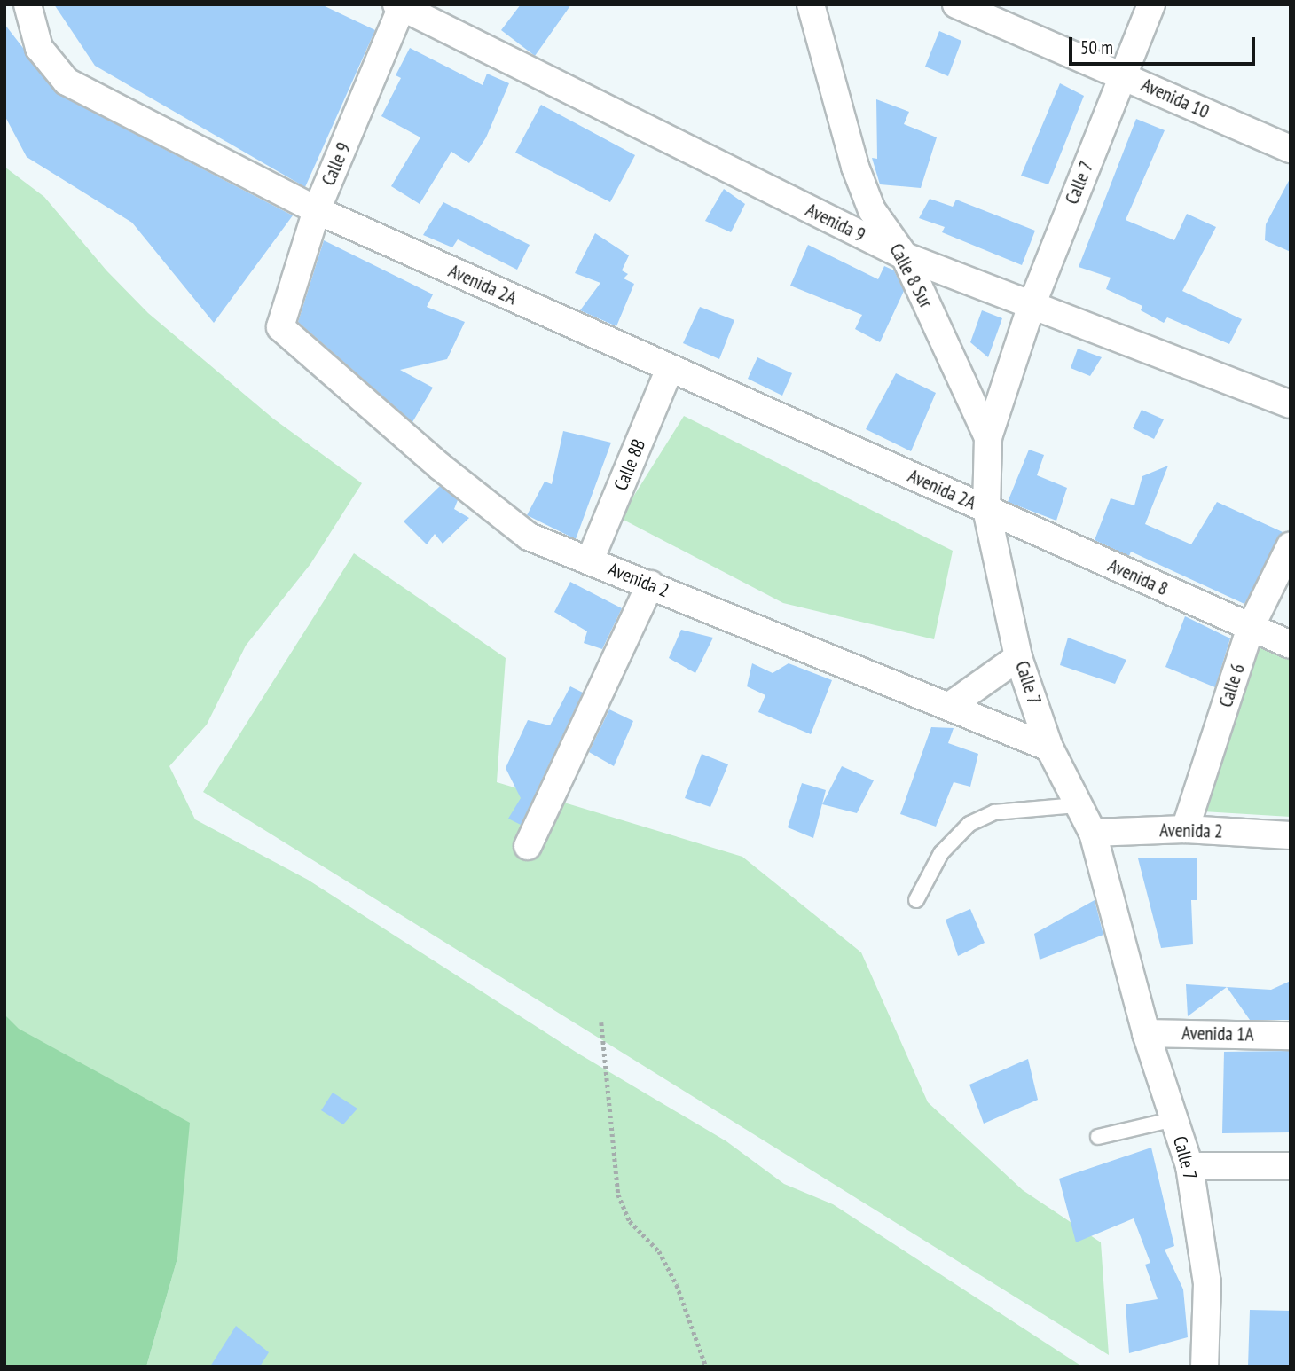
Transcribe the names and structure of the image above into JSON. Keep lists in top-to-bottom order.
{
  "streets": {
    "street": [
      "Avenida 10",
      "Calle 9",
      "Calle 7",
      "Avenida 9",
      "Calle 8 Sur",
      "Avenida 2A",
      "Calle 8B",
      "Avenida 8",
      "Avenida 2",
      "Calle 6",
      "Avenida 1A"
    ]
  },
  "crossings": [
    ["Avenida 10", "Calle 7"],
    ["Calle 9", "Avenida 9"],
    ["Calle 9", "Avenida 2A"],
    ["Calle 9", "Avenida 2"],
    ["Calle 7", "Avenida 9"],
    ["Calle 7", "Calle 8 Sur"],
    ["Calle 7", "Avenida 2A"],
    ["Calle 7", "Avenida 8"],
    ["Calle 7", "Avenida 2"],
    ["Calle 7", "Avenida 1A"],
    ["Avenida 9", "Calle 8 Sur"],
    ["Avenida 2A", "Calle 8B"],
    ["Avenida 2A", "Avenida 8"],
    ["Calle 8B", "Avenida 2"],
    ["Avenida 8", "Calle 6"],
    ["Avenida 2", "Calle 6"]
  ],
  "scale_bar": "50 m"
}
